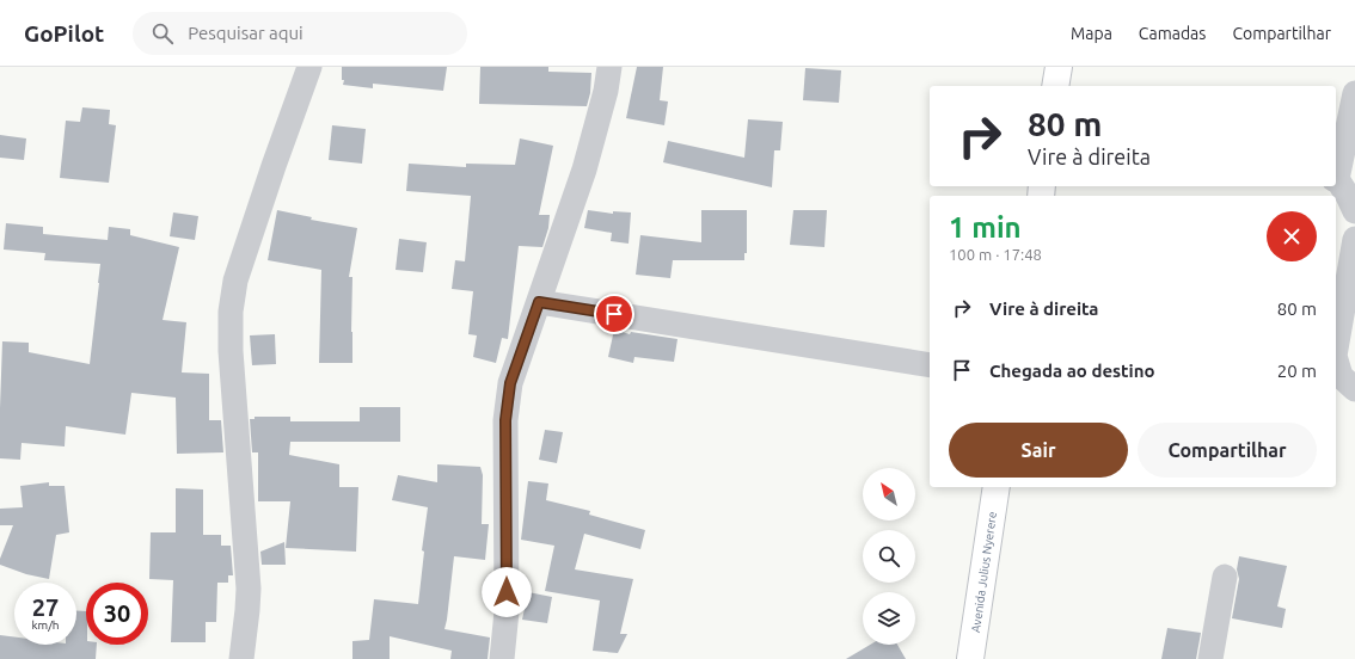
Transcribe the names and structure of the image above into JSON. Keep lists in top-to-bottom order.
{
  "streets": {
    "street": ["Avenida Julius Nyerere"]
  },
  "north": "top left",
  "page": {
    "header": "GoPilot",
    "search": "Pesquisar aqui",
    "nav": ["Mapa", "Camadas", "Compartilhar"],
    "turn": ["80 m", "Vire à direita"],
    "heading": ["1 min", "100 m · 17:48"],
    "list": [
      {
        "name": "Vire à direita",
        "value": "80 m"
      },
      {
        "name": "Chegada ao destino",
        "value": "20 m"
      }
    ],
    "buttons": ["Sair", "Compartilhar"],
    "speed": "27 km/h",
    "limit": "30"
  }
}
